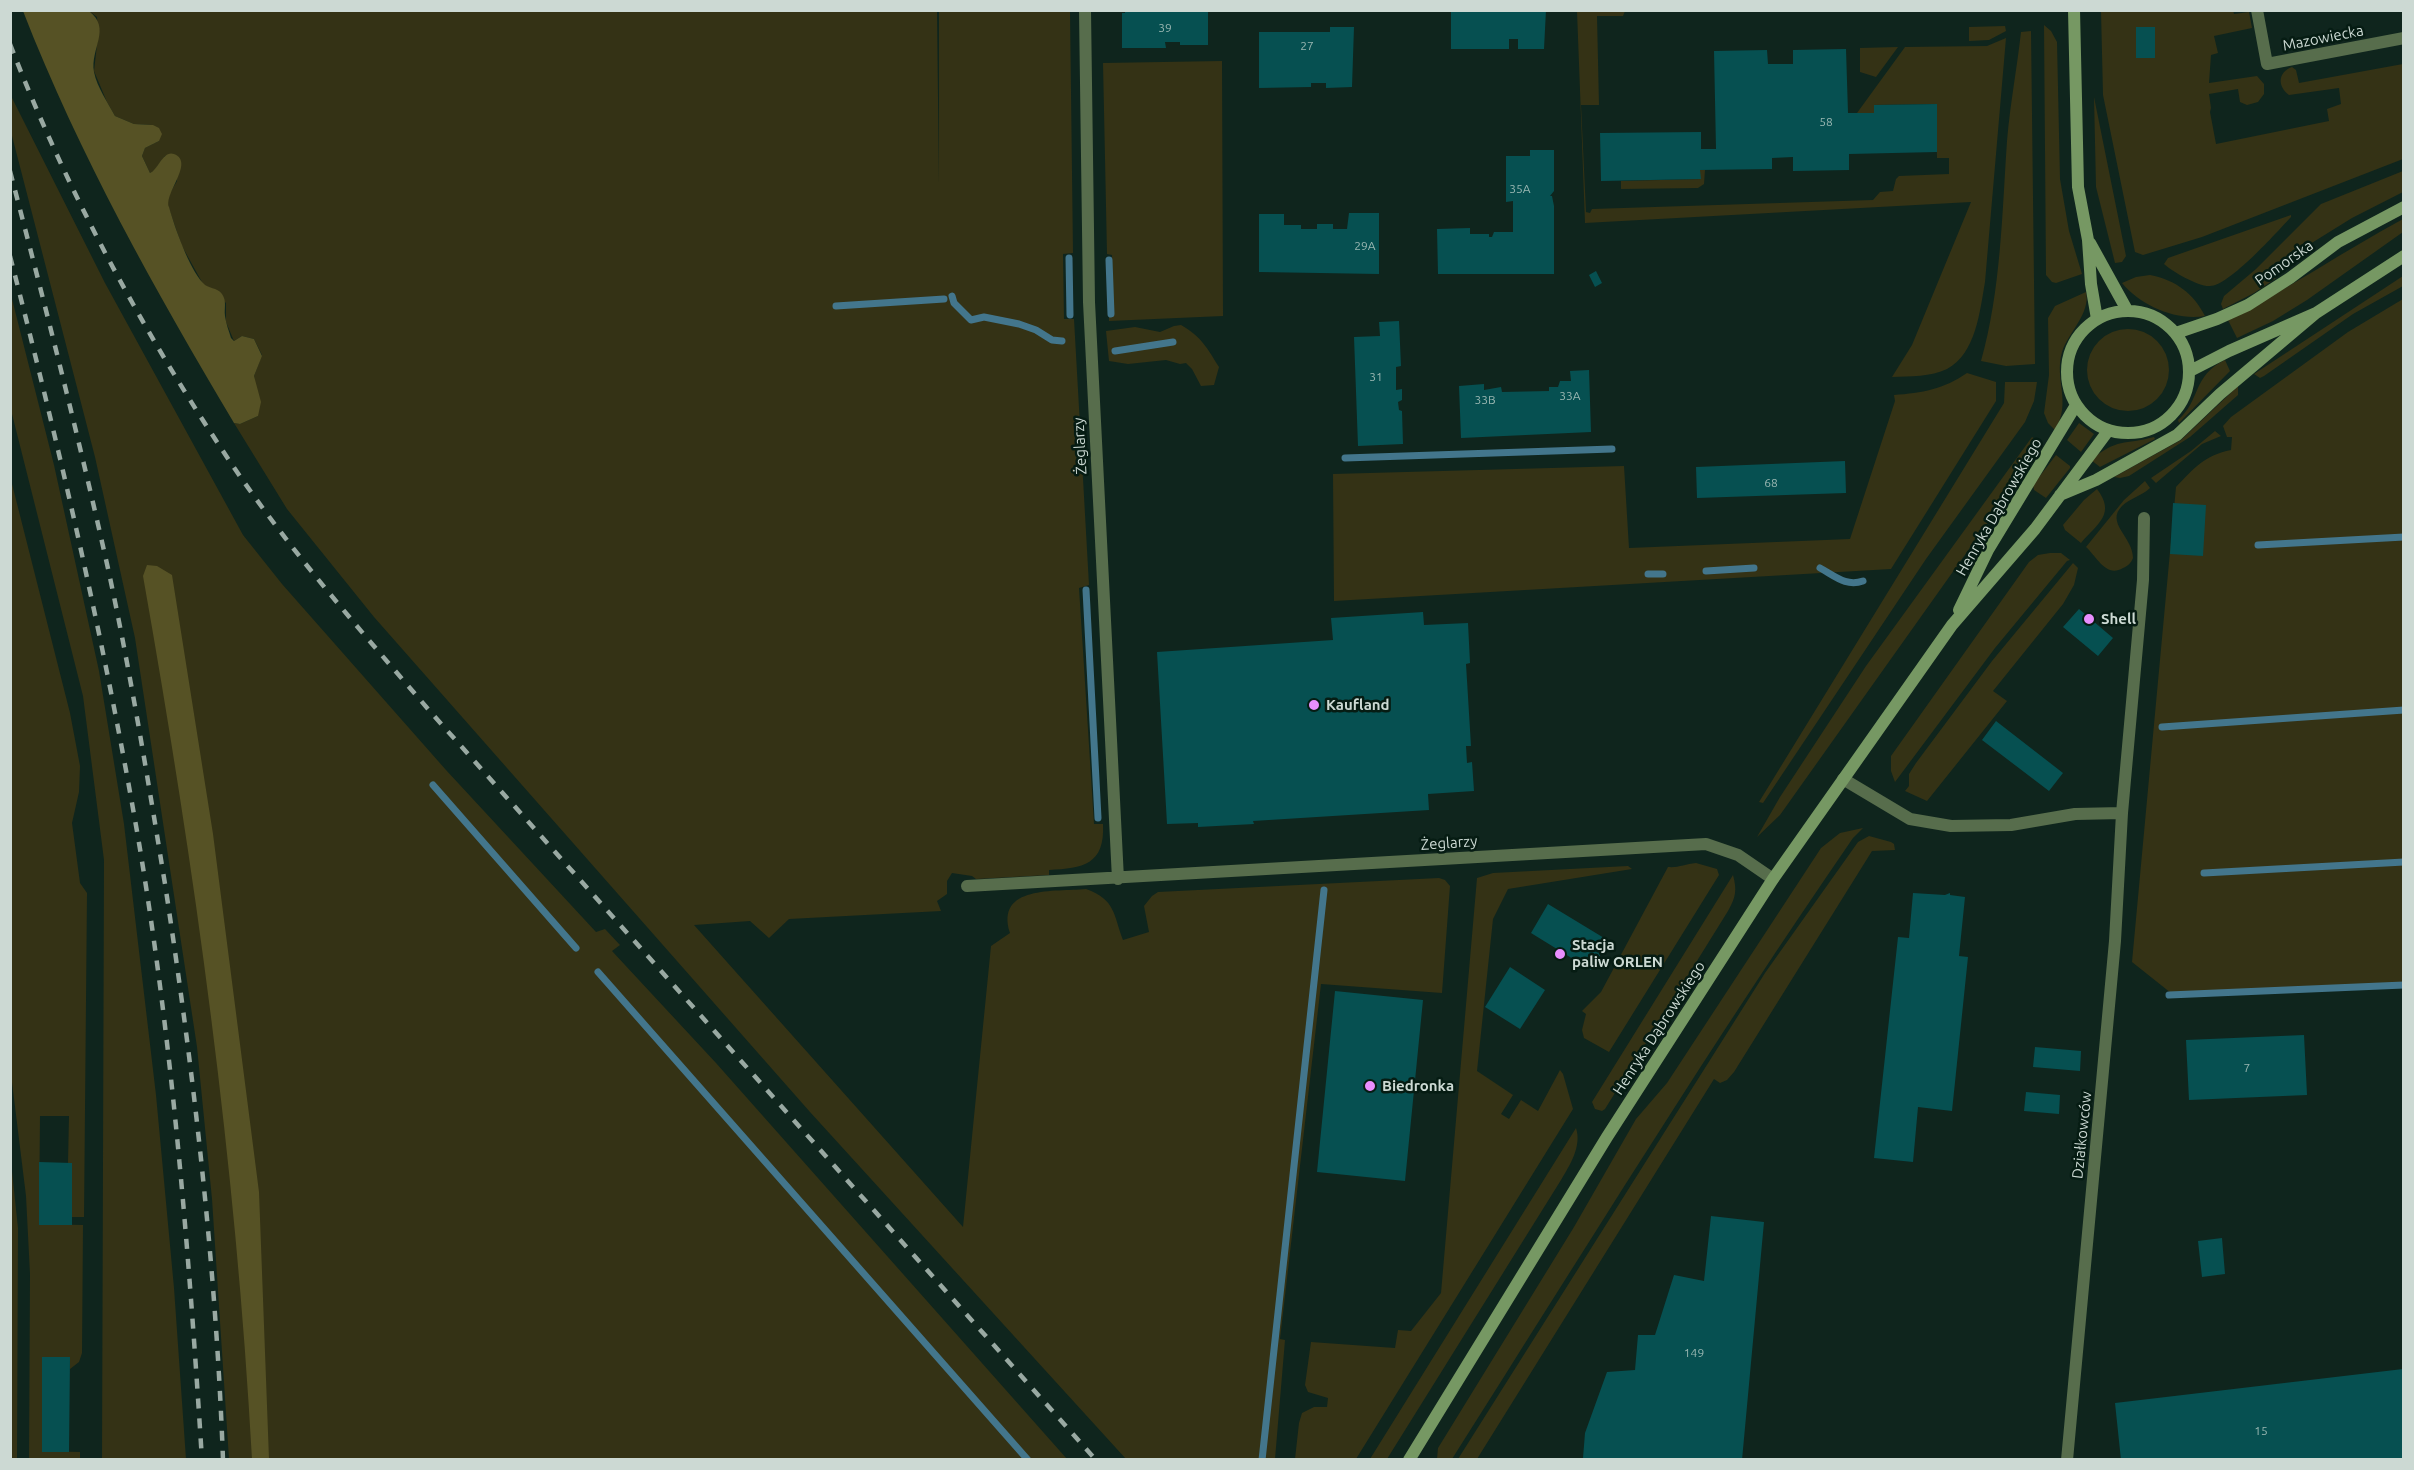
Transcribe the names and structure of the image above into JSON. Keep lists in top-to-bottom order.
{
  "streets": {
    "main road": ["Pomorska", "Henryka Dąbrowskiego"],
    "street": ["Mazowiecka", "Żeglarzy", "Działkowców"]
  },
  "crossings": [
    ["Pomorska", "Henryka Dąbrowskiego"],
    ["Żeglarzy", "Henryka Dąbrowskiego"]
  ],
  "places": [
    "Shell",
    "Kaufland",
    "Stacja paliw ORLEN",
    "Biedronka"
  ],
  "house_numbers": [
    "39",
    "27",
    "58",
    "35A",
    "29A",
    "31",
    "33A",
    "33B",
    "68",
    "7",
    "149",
    "15"
  ]
}
